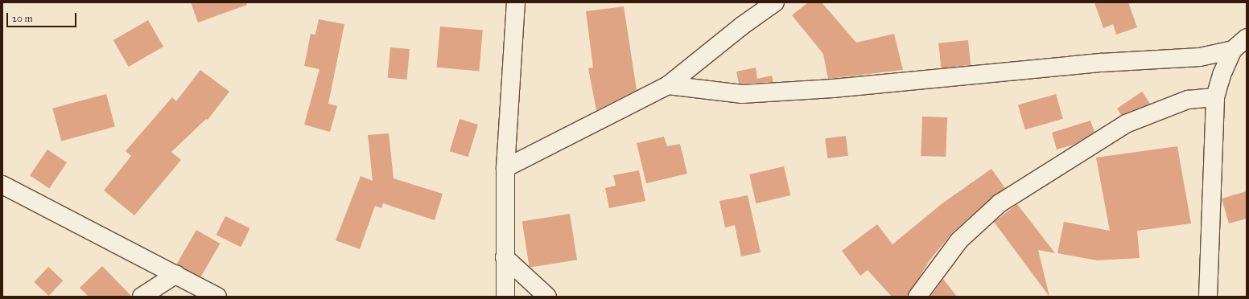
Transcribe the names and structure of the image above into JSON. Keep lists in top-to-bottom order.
{
  "scale_bar": "20 m"
}
